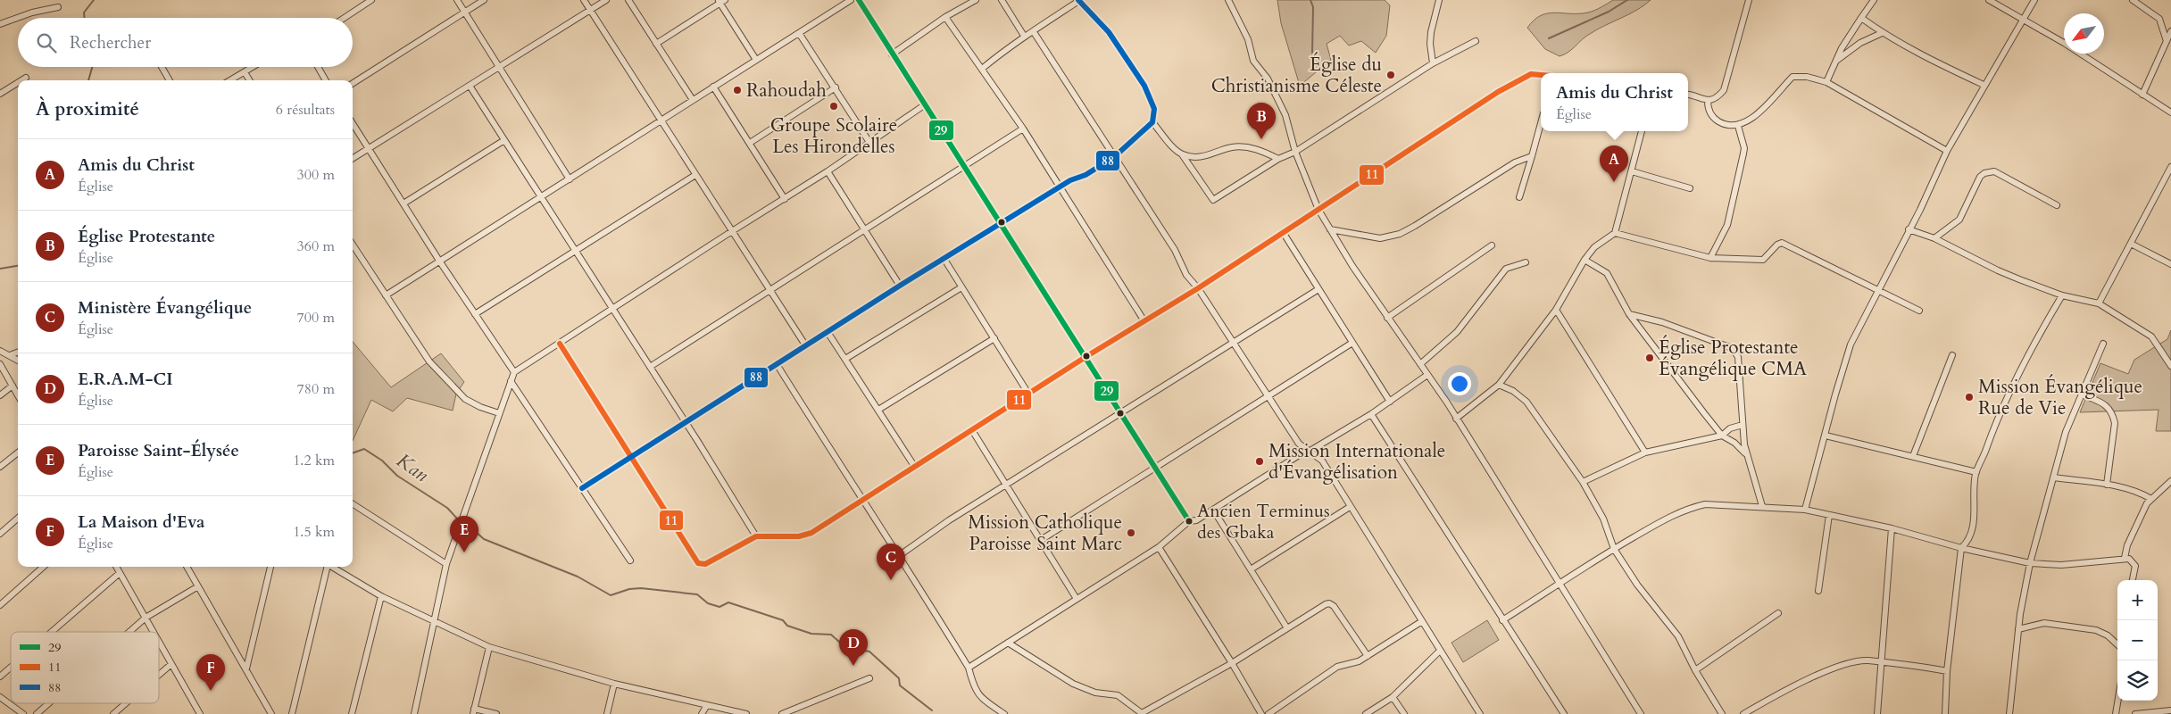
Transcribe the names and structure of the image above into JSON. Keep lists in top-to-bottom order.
{
  "water": ["Kan"],
  "places": [
    "Église du Christianisme Céleste",
    "Rahoudah",
    "Groupe Scolaire Les Hirondelles",
    "Église Protestante Évangélique CMA",
    "Mission Évangélique Rue de Vie",
    "Mission Internationale d'Évangélisation",
    "Ancien Terminus des Gbaka",
    "Mission Catholique Paroisse Saint Marc"
  ],
  "lines": ["transit line 29", "transit line 88", "transit line 11"],
  "legend": ["29", "11", "88"],
  "north": "bottom left",
  "page": {
    "search": "Rechercher",
    "popup": ["Amis du Christ", "Église"],
    "heading": ["À proximité", "6 résultats"],
    "pins": [
      "B",
      "A",
      "E",
      "C",
      "D",
      "F"
    ],
    "list": [
      {
        "mark": "A",
        "name": "Amis du Christ",
        "note": "Église",
        "value": "300 m"
      },
      {
        "mark": "B",
        "name": "Église Protestante",
        "note": "Église",
        "value": "360 m"
      },
      {
        "mark": "C",
        "name": "Ministère Évangélique",
        "note": "Église",
        "value": "700 m"
      },
      {
        "mark": "D",
        "name": "E.R.A.M-CI",
        "note": "Église",
        "value": "780 m"
      },
      {
        "mark": "E",
        "name": "Paroisse Saint-Élysée",
        "note": "Église",
        "value": "1.2 km"
      },
      {
        "mark": "F",
        "name": "La Maison d'Eva",
        "note": "Église",
        "value": "1.5 km"
      }
    ],
    "map_buttons": ["+", "−"]
  }
}
